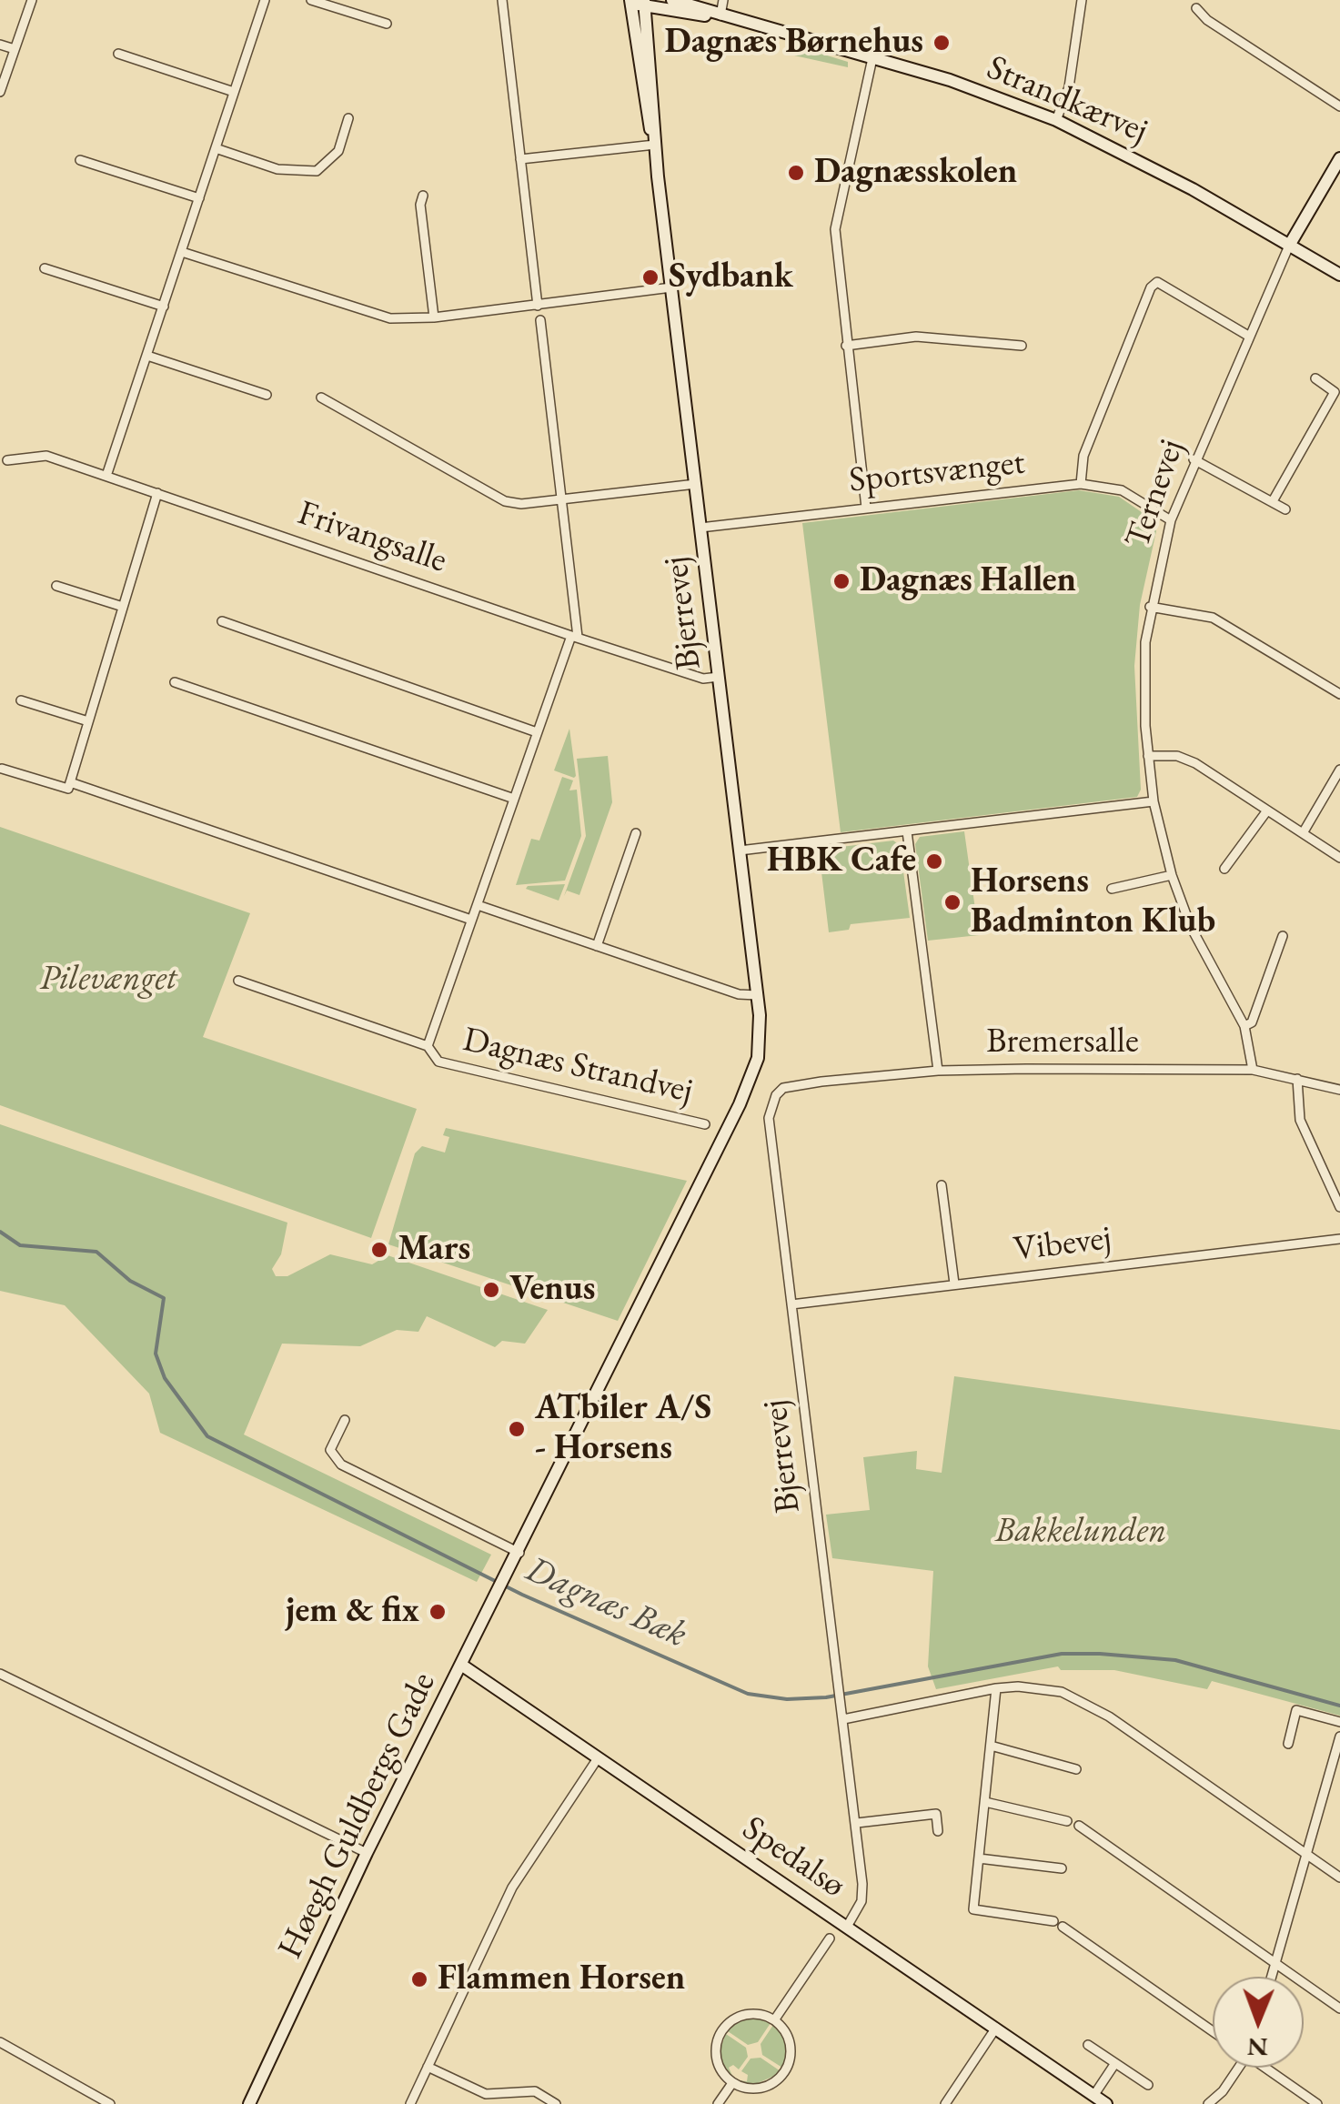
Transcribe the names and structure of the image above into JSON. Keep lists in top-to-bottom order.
{
  "streets": {
    "street": [
      "Strandkærvej",
      "Sportsvænget",
      "Ternevej",
      "Frivangsalle",
      "Bjerrevej",
      "Bremersalle",
      "Dagnæs Strandvej",
      "Vibevej",
      "Høegh Guldbergs Gade",
      "Spedalsø"
    ]
  },
  "crossings": [
    ["Strandkærvej", "Ternevej"],
    ["Strandkærvej", "Bjerrevej"],
    ["Sportsvænget", "Ternevej"],
    ["Sportsvænget", "Bjerrevej"],
    ["Ternevej", "Bremersalle"],
    ["Frivangsalle", "Bjerrevej"],
    ["Bjerrevej", "Bremersalle"],
    ["Bjerrevej", "Vibevej"],
    ["Bjerrevej", "Høegh Guldbergs Gade"],
    ["Bjerrevej", "Spedalsø"],
    ["Høegh Guldbergs Gade", "Spedalsø"]
  ],
  "water": ["Dagnæs Bæk"],
  "parks": ["Pilevænget", "Bakkelunden"],
  "places": [
    "Dagnæs Børnehus",
    "Dagnæsskolen",
    "Sydbank",
    "Dagnæs Hallen",
    "HBK Cafe",
    "Horsens Badminton Klub",
    "Mars",
    "Venus",
    "ATbiler A/S - Horsens",
    "jem & fix",
    "Flammen Horsen"
  ],
  "north": "bottom"
}
